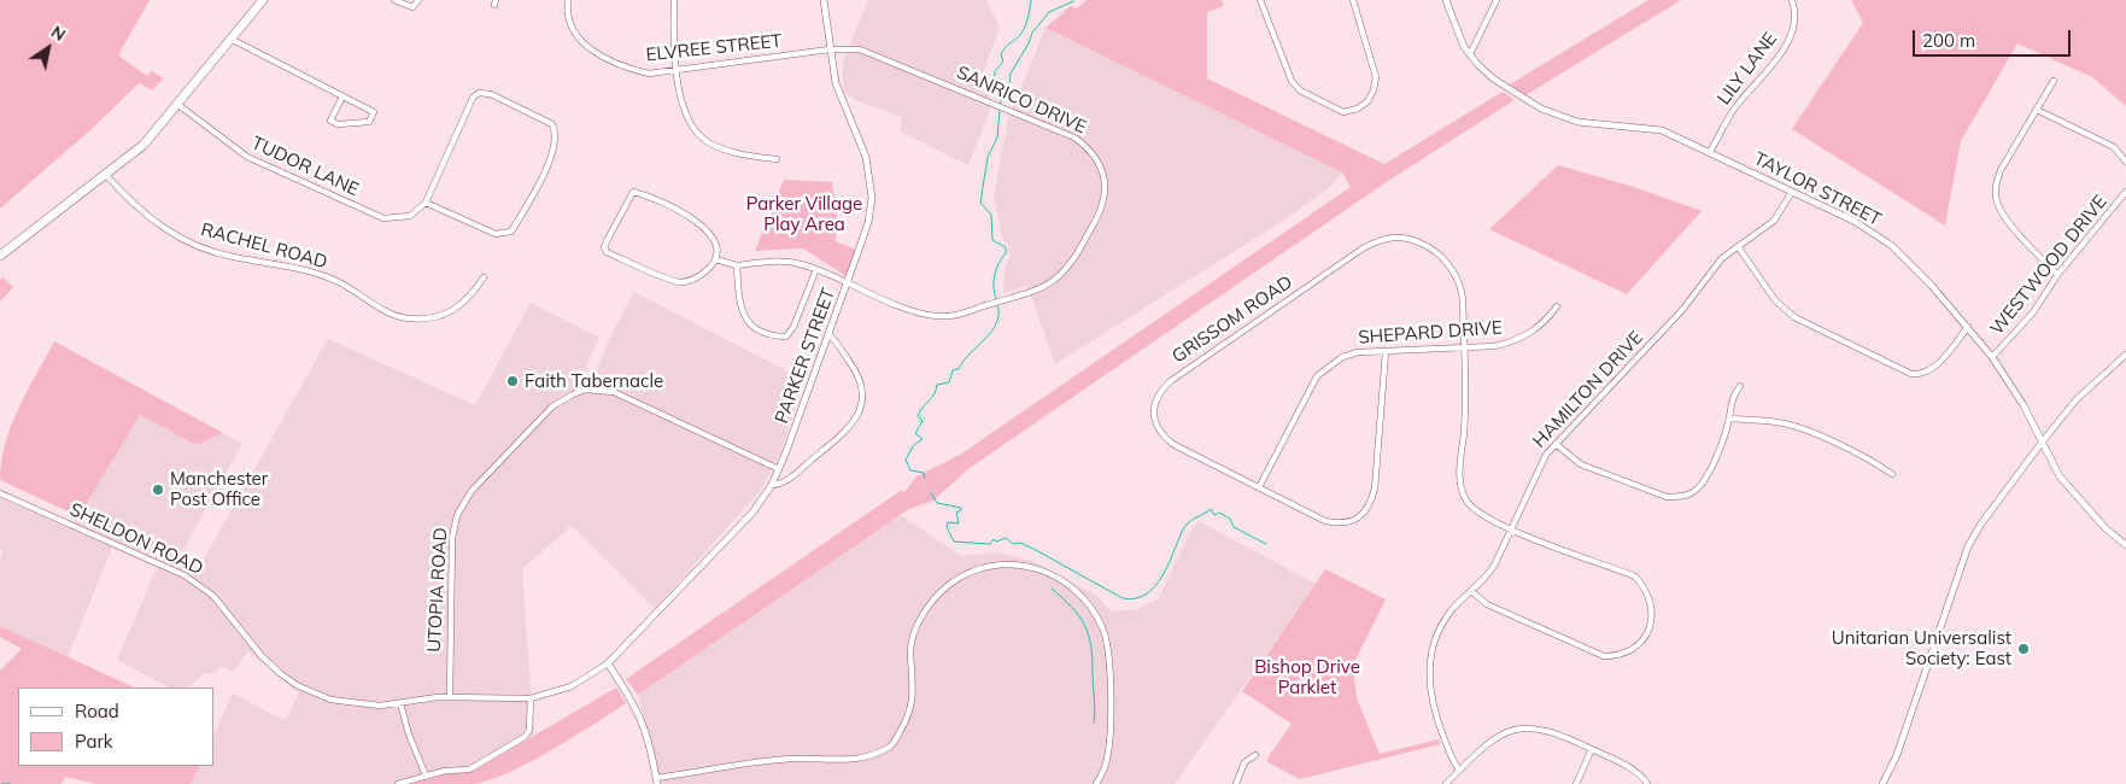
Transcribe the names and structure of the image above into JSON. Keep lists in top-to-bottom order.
{
  "streets": {
    "street": [
      "ELVREE STREET",
      "LILY LANE",
      "SANRICO DRIVE",
      "TUDOR LANE",
      "TAYLOR STREET",
      "RACHEL ROAD",
      "WESTWOOD DRIVE",
      "GRISSOM ROAD",
      "SHEPARD DRIVE",
      "PARKER STREET",
      "HAMILTON DRIVE",
      "SHELDON ROAD",
      "UTOPIA ROAD"
    ]
  },
  "crossings": [
    ["ELVREE STREET", "SANRICO DRIVE"],
    ["ELVREE STREET", "PARKER STREET"],
    ["LILY LANE", "TAYLOR STREET"],
    ["SANRICO DRIVE", "PARKER STREET"],
    ["TAYLOR STREET", "WESTWOOD DRIVE"],
    ["TAYLOR STREET", "HAMILTON DRIVE"],
    ["GRISSOM ROAD", "SHEPARD DRIVE"],
    ["GRISSOM ROAD", "HAMILTON DRIVE"],
    ["PARKER STREET", "SHELDON ROAD"],
    ["PARKER STREET", "UTOPIA ROAD"],
    ["SHELDON ROAD", "UTOPIA ROAD"]
  ],
  "parks": ["Parker Village Play Area", "Bishop Drive Parklet"],
  "places": ["Faith Tabernacle", "Manchester Post Office", "Unitarian Universalist Society: East"],
  "legend": ["Road", "Park"],
  "scale_bar": "200 m",
  "north": "top right"
}
